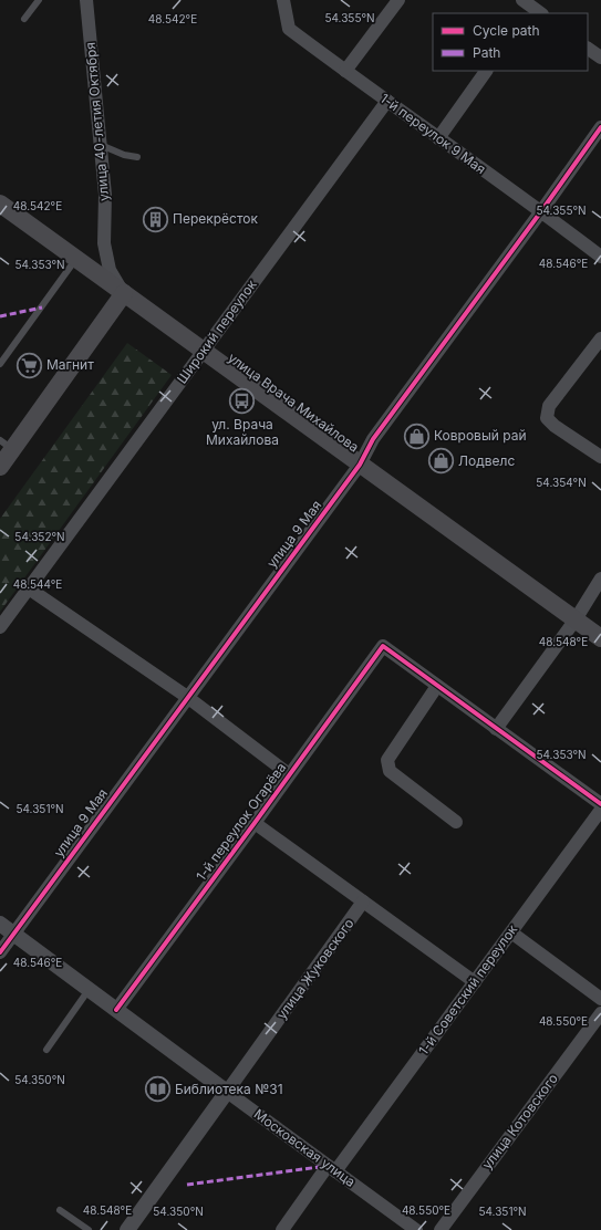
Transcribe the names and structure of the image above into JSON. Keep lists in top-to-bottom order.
{
  "streets": {
    "main road": ["улица Врача Михайлова"],
    "street": [
      "улица 40-летия Октября",
      "1-й переулок 9 Мая",
      "Широкий переулок",
      "улица 9 Мая",
      "1-й переулок Огарёва",
      "улица Жуковского",
      "1-й Советский переулок",
      "улица Котовского",
      "Московская улица"
    ]
  },
  "crossings": [
    ["улица 40-летия Октября", "улица Врача Михайлова"],
    ["1-й переулок 9 Мая", "Широкий переулок"],
    ["1-й переулок 9 Мая", "улица 9 Мая"],
    ["Широкий переулок", "улица Врача Михайлова"],
    ["улица Врача Михайлова", "улица 9 Мая"],
    ["улица 9 Мая", "Московская улица"],
    ["1-й переулок Огарёва", "Московская улица"],
    ["улица Жуковского", "Московская улица"],
    ["1-й Советский переулок", "Московская улица"]
  ],
  "places": {
    "building": ["Перекрёсток"],
    "supermarket": ["Магнит"],
    "bus stop": ["ул. Врача Михайлова"],
    "shop": ["Ковровый рай", "Лодвелс"],
    "library": ["Библиотека №31"]
  },
  "legend": ["Cycle path", "Path"],
  "coordinates": [
    "54.355°N",
    "48.542°E",
    "48.546°E",
    "54.353°N",
    "54.354°N",
    "54.352°N",
    "48.544°E",
    "48.548°E",
    "54.351°N",
    "48.550°E",
    "54.350°N"
  ]
}
